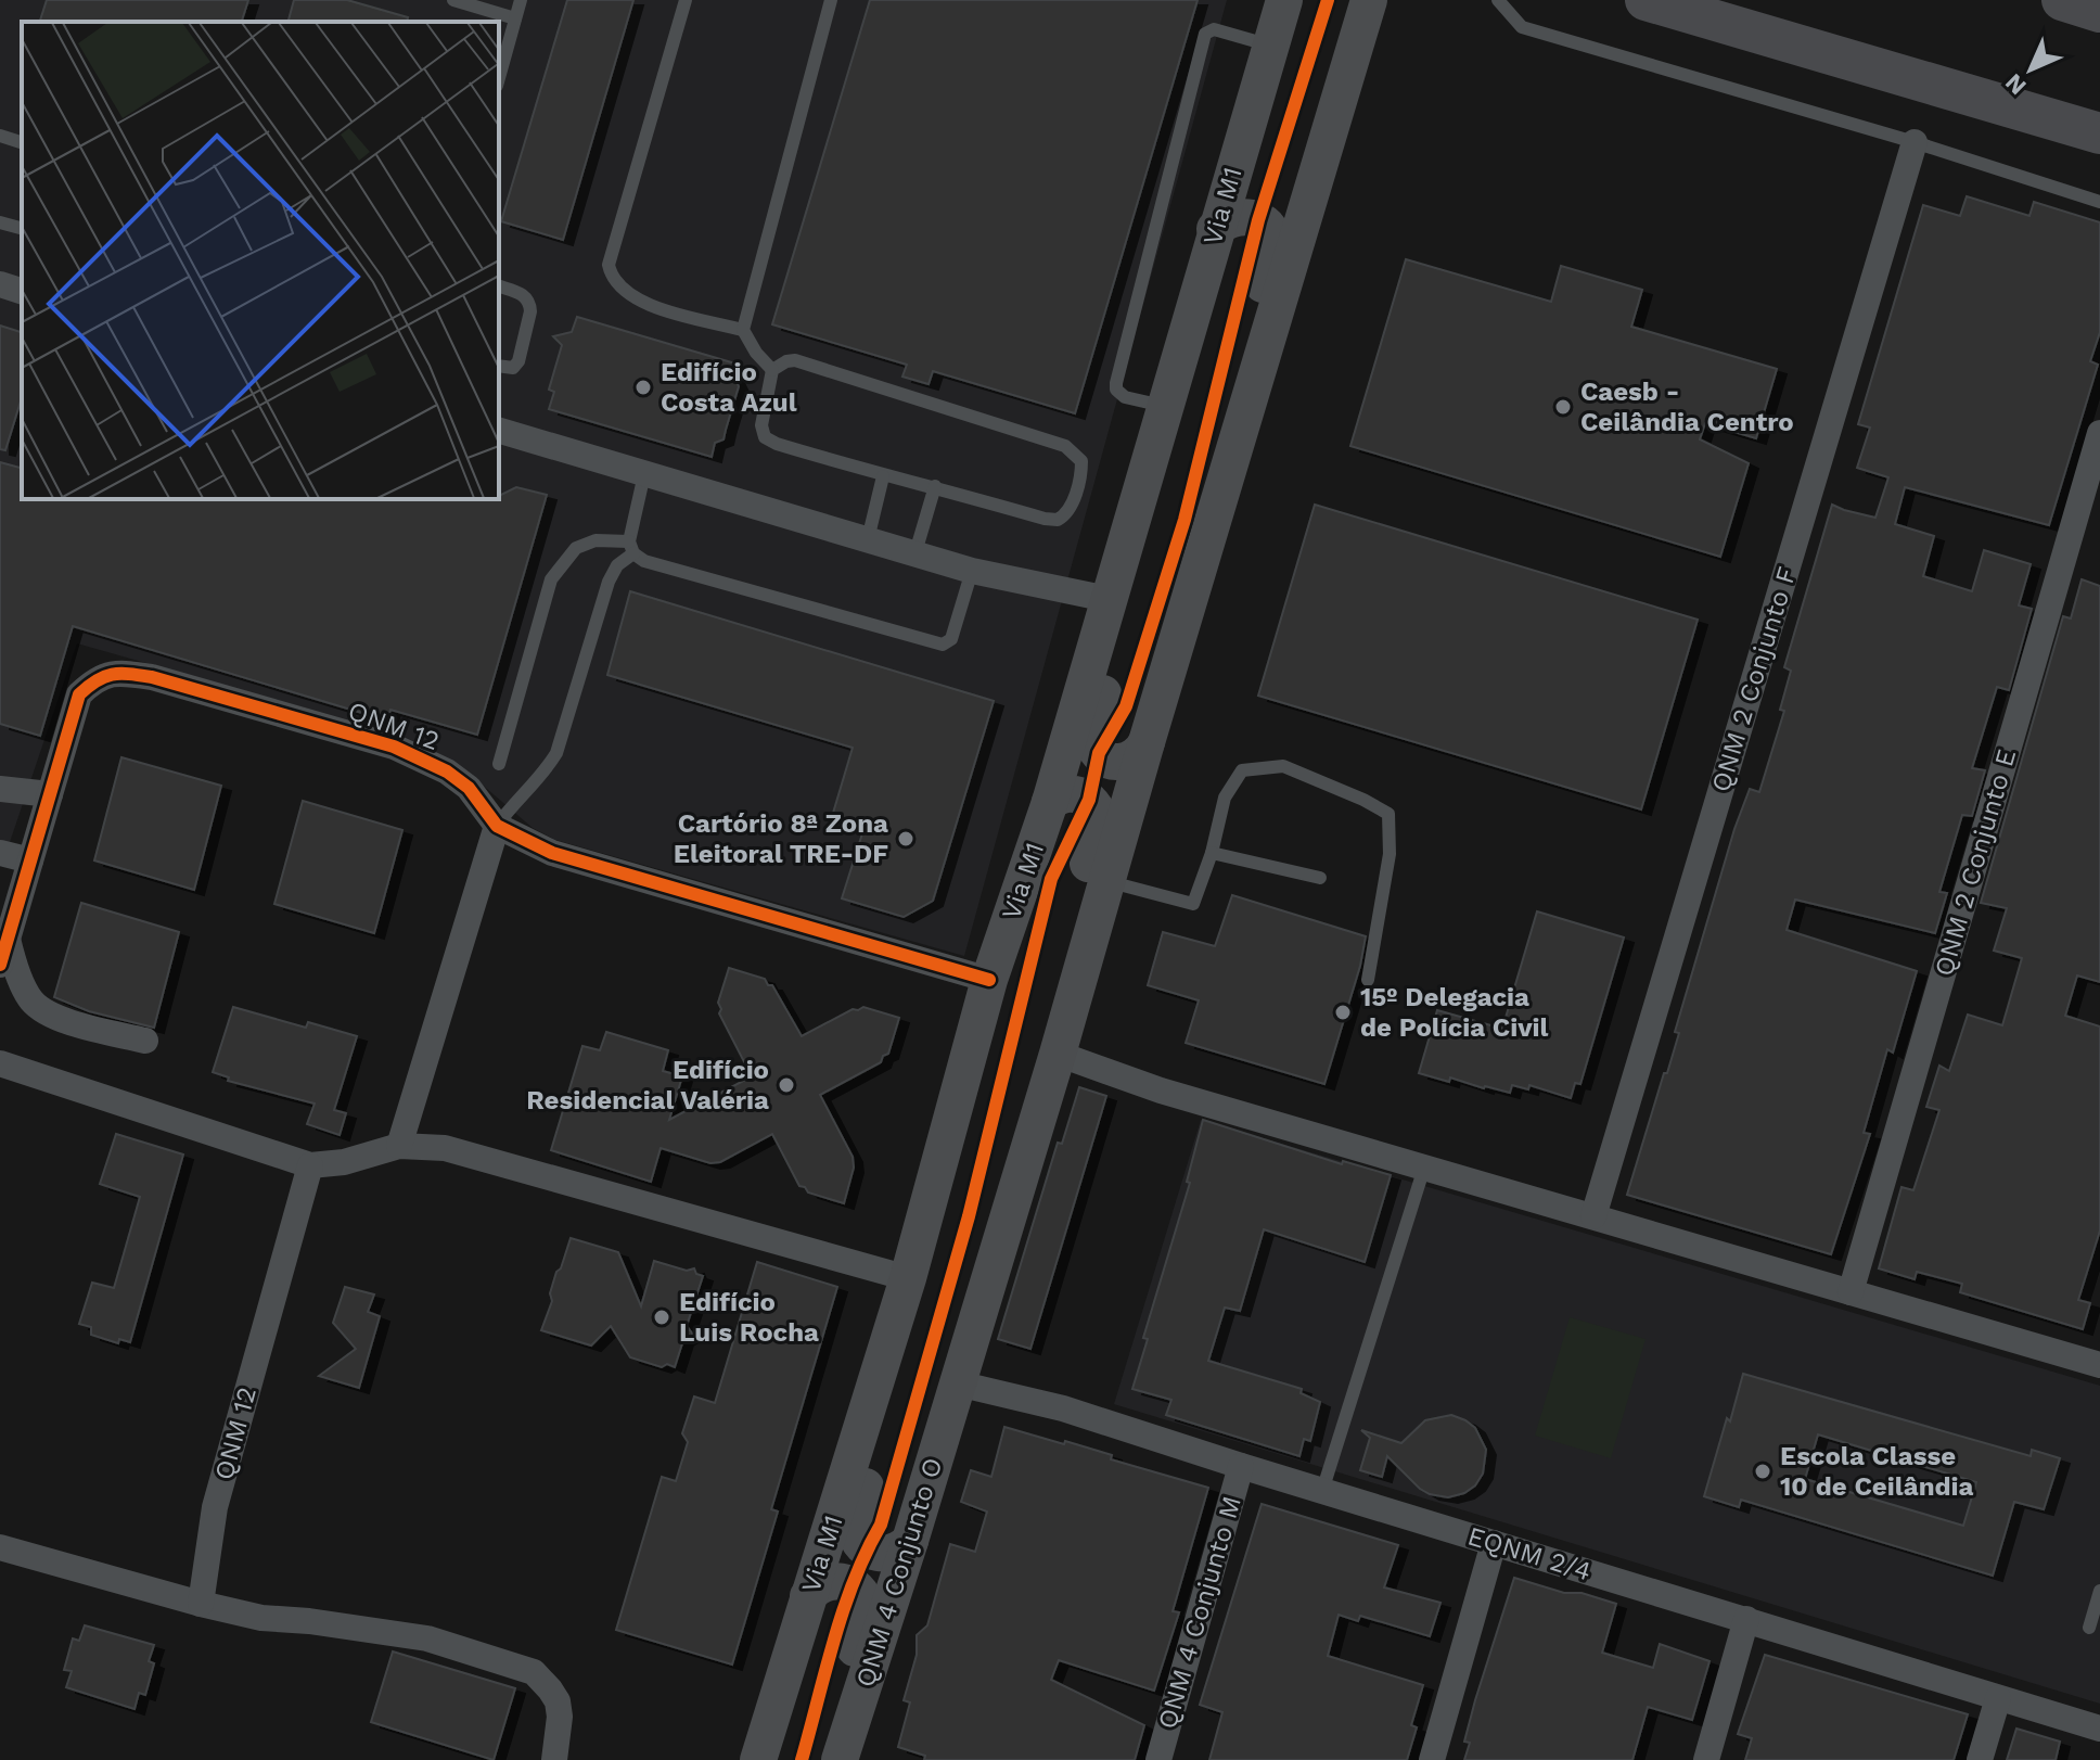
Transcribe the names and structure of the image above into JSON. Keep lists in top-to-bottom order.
{
  "streets": {
    "main road": ["Via M1", "QNM 4 Conjunto O"],
    "street": [
      "QNM 2 Conjunto F",
      "QNM 12",
      "QNM 2 Conjunto E",
      "EQNM 2/4",
      "QNM 4 Conjunto M"
    ]
  },
  "crossings": [
    ["Via M1", "QNM 12"],
    ["EQNM 2/4", "QNM 4 Conjunto O"],
    ["EQNM 2/4", "QNM 4 Conjunto M"]
  ],
  "places": [
    "Edifício Costa Azul",
    "Caesb - Ceilândia Centro",
    "Cartório 8ª Zona Eleitoral TRE-DF",
    "15º Delegacia de Polícia Civil",
    "Edifício Residencial Valéria",
    "Edifício Luis Rocha",
    "Escola Classe 10 de Ceilândia"
  ],
  "north": "bottom left"
}
